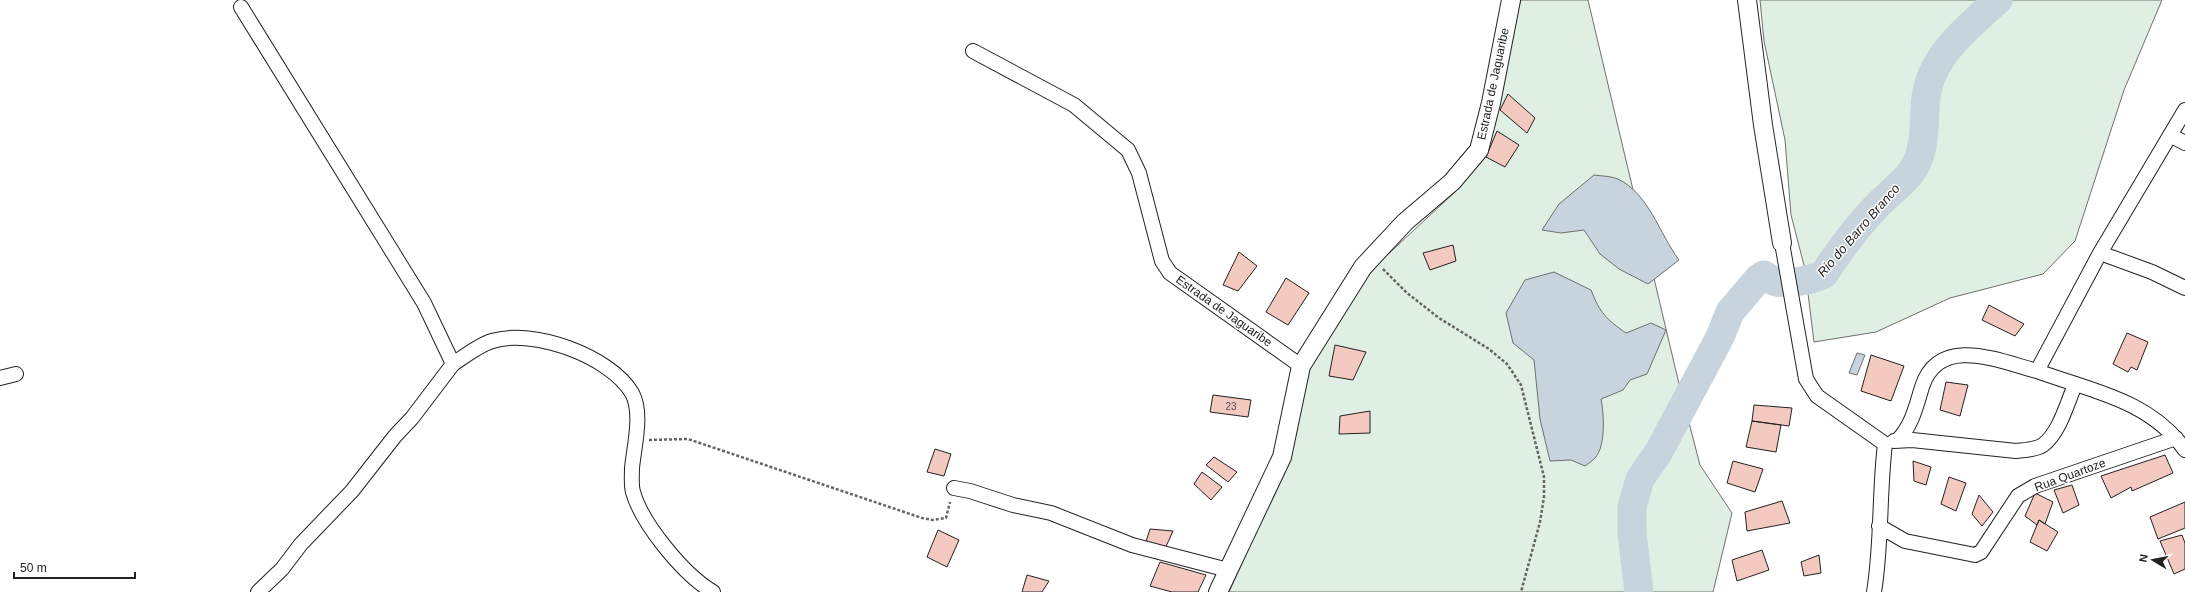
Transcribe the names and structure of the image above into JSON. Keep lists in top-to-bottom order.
{
  "streets": {
    "street": ["Estrada de Jaguaribe", "Rua Quartoze"]
  },
  "water": ["Rio do Barro Branco"],
  "house_numbers": ["23"],
  "scale_bar": "50 m",
  "north": "left"
}
